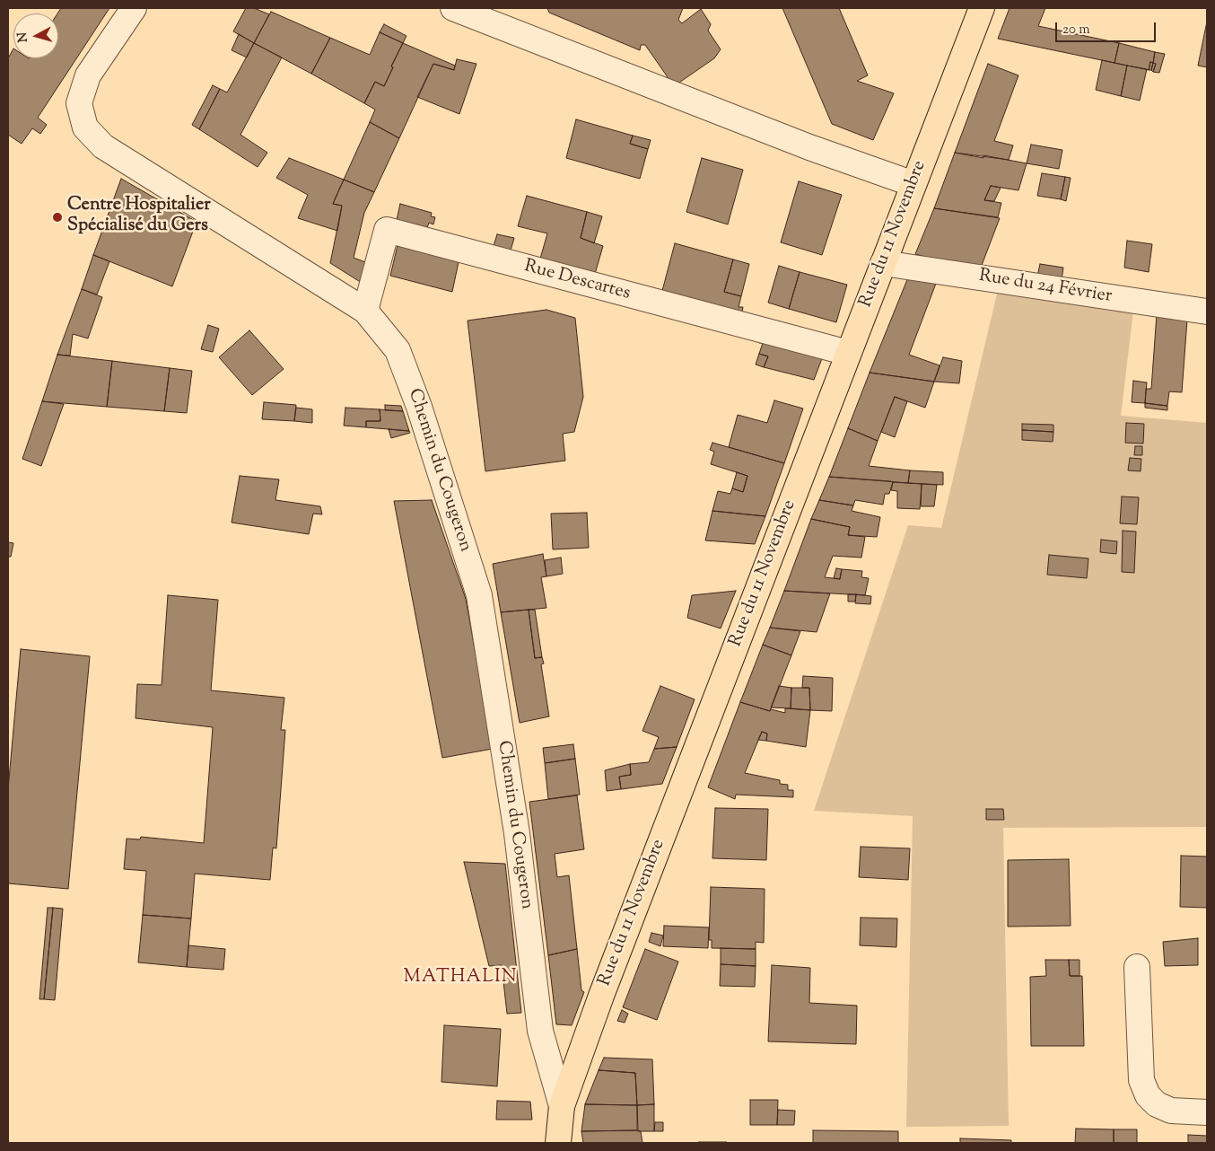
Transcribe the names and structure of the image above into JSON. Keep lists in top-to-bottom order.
{
  "streets": {
    "main road": ["Rue du 11 Novembre"],
    "street": ["Rue Descartes", "Rue du 24 Février", "Chemin du Cougeron"]
  },
  "crossings": [
    ["Rue du 11 Novembre", "Rue Descartes"],
    ["Rue du 11 Novembre", "Rue du 24 Février"],
    ["Rue du 11 Novembre", "Chemin du Cougeron"],
    ["Rue Descartes", "Chemin du Cougeron"]
  ],
  "districts": ["MATHALIN"],
  "places": ["Centre Hospitalier Spécialisé du Gers"],
  "scale_bar": "20 m",
  "north": "left"
}
